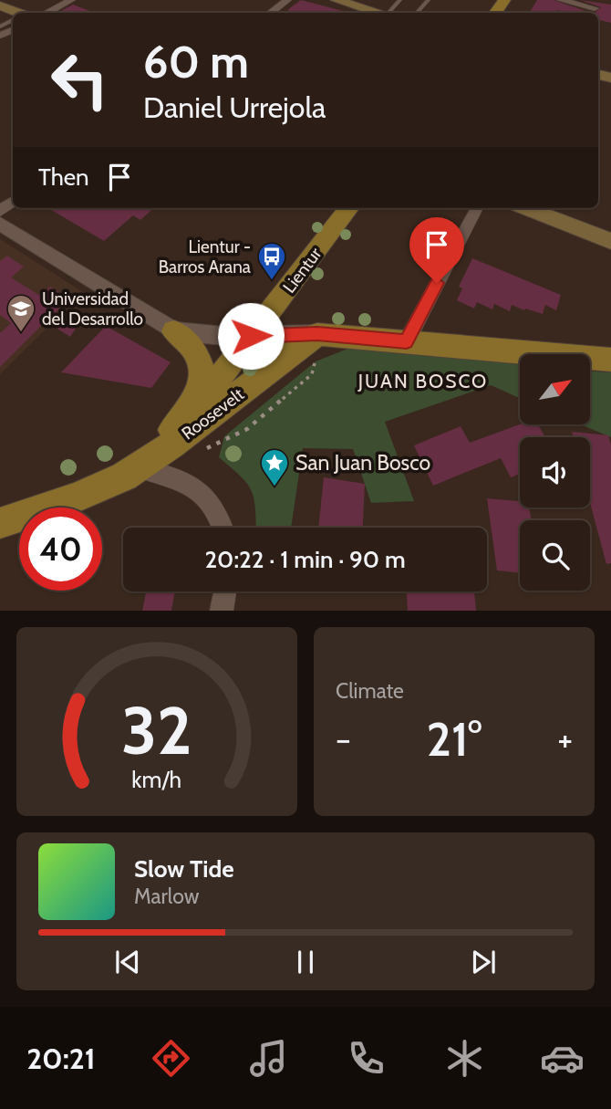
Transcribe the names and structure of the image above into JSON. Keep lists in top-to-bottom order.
{
  "streets": {
    "main road": ["Lientur", "Roosevelt"]
  },
  "crossings": [
    ["Lientur", "Roosevelt"]
  ],
  "districts": ["JUAN BOSCO"],
  "places": {
    "bus stop": ["Lientur - Barros Arana"],
    "school or university": ["Universidad del Desarrollo"],
    "place": ["San Juan Bosco"]
  },
  "north": "top right",
  "page": {
    "turn": ["60 m", "Daniel Urrejola"],
    "then": "Then",
    "limit": "40",
    "trip": "20:22 · 1 min · 90 m",
    "tile": "Climate",
    "heat": ["−", "21°", "+"],
    "song": ["Slow Tide", "Marlow"],
    "tabs": "20:21",
    "gauge": ["32", "km/h"]
  }
}
